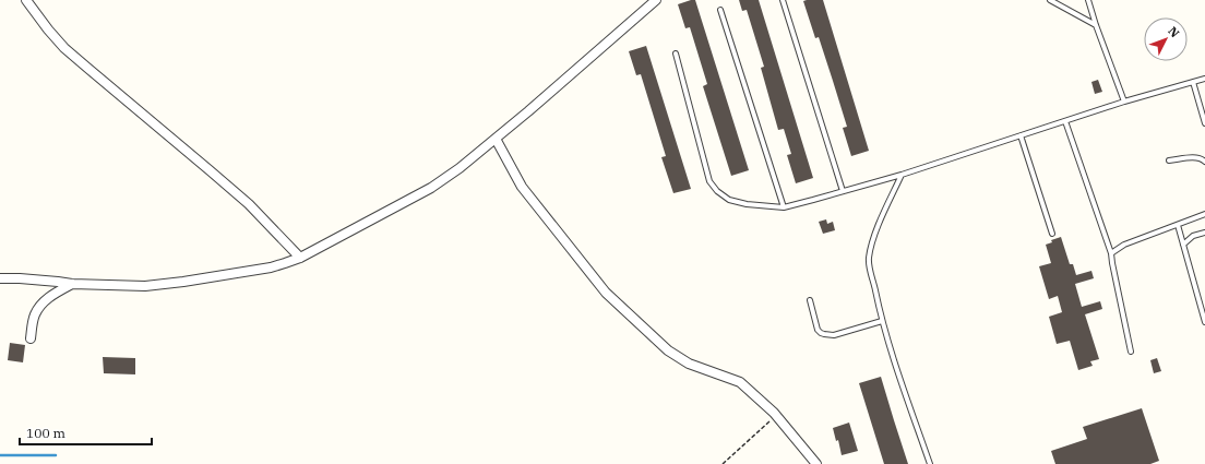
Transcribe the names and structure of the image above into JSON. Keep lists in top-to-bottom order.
{
  "scale_bar": "100 m",
  "north": "top right"
}
